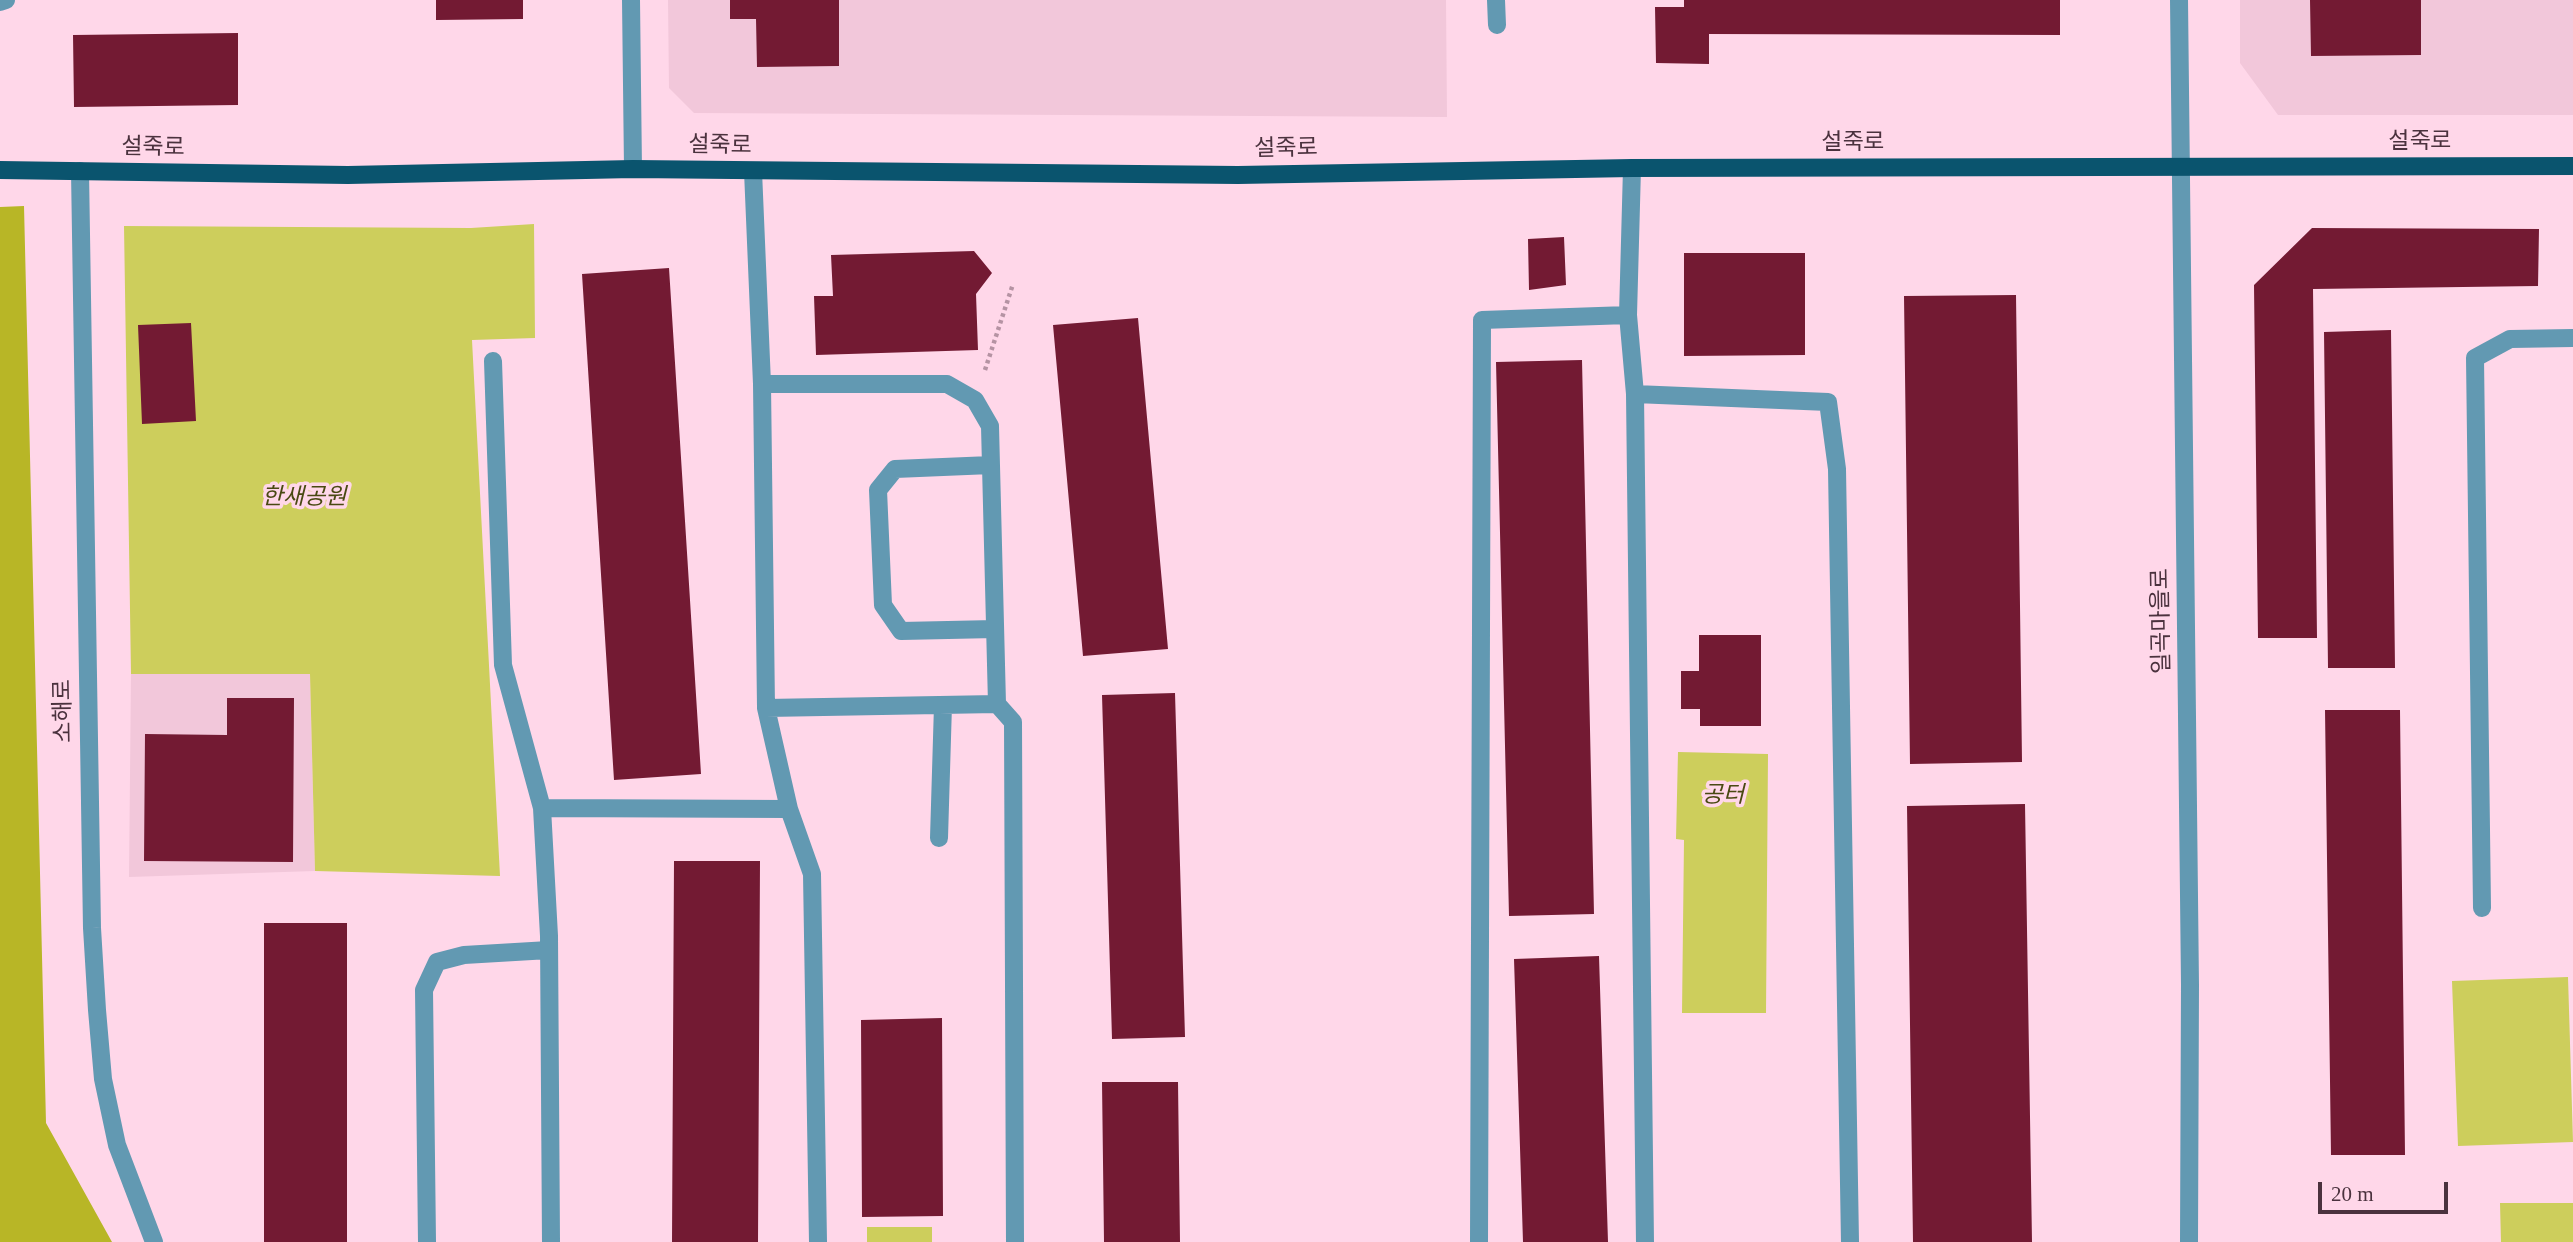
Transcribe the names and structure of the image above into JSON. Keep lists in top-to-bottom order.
{
  "streets": {
    "main road": ["설죽로"],
    "street": ["일곡마을로", "소해로"]
  },
  "crossings": [
    ["설죽로", "일곡마을로"],
    ["설죽로", "소해로"]
  ],
  "parks": ["한새공원", "공터"],
  "scale_bar": "20 m"
}
